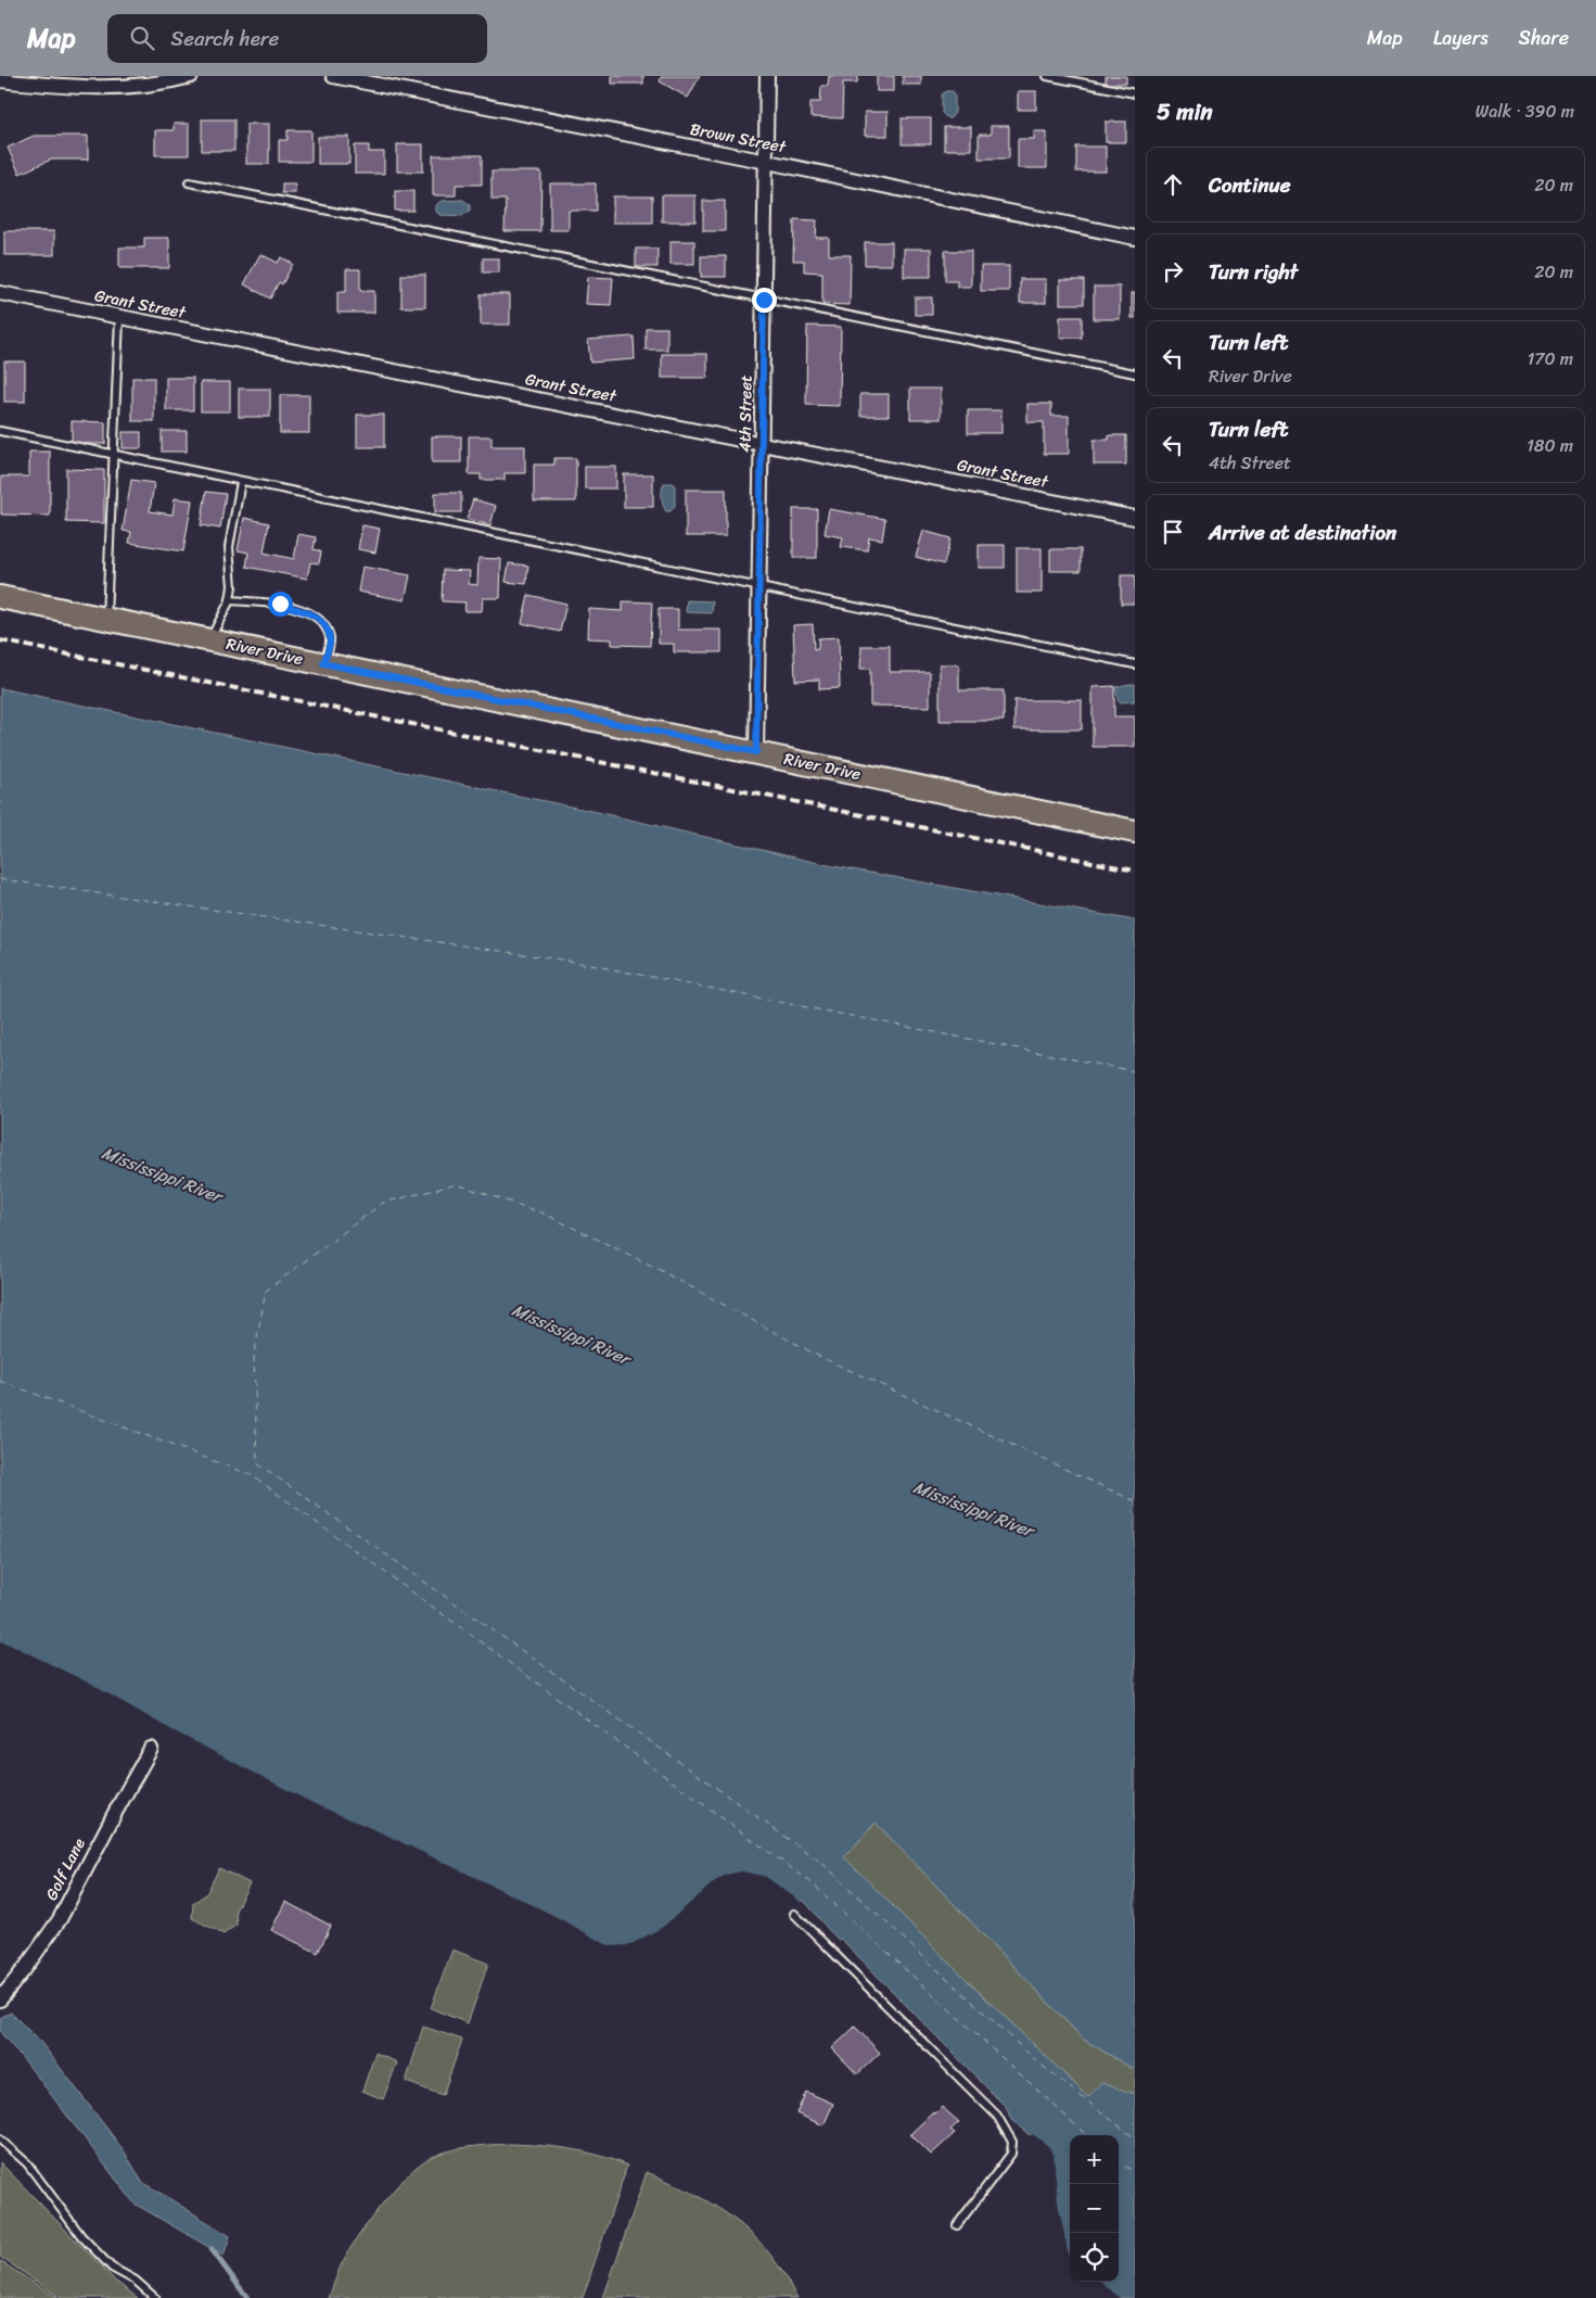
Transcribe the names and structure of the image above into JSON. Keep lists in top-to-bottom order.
{
  "streets": {
    "main road": ["River Drive"],
    "street": [
      "Brown Street",
      "Grant Street",
      "4th Street",
      "Golf Lane"
    ]
  },
  "crossings": [
    ["Brown Street", "4th Street"],
    ["Grant Street", "4th Street"],
    ["4th Street", "River Drive"]
  ],
  "water": ["Mississippi River"],
  "page": {
    "header": "Map",
    "search": "Search here",
    "nav": ["Map", "Layers", "Share"],
    "heading": ["5 min", "Walk · 390 m"],
    "list": [
      ["Continue", "20 m"],
      ["Turn right", "20 m"],
      ["Turn left", "River Drive", "170 m"],
      ["Turn left", "4th Street", "180 m"],
      "Arrive at destination"
    ],
    "map_buttons": ["+", "−"]
  }
}
